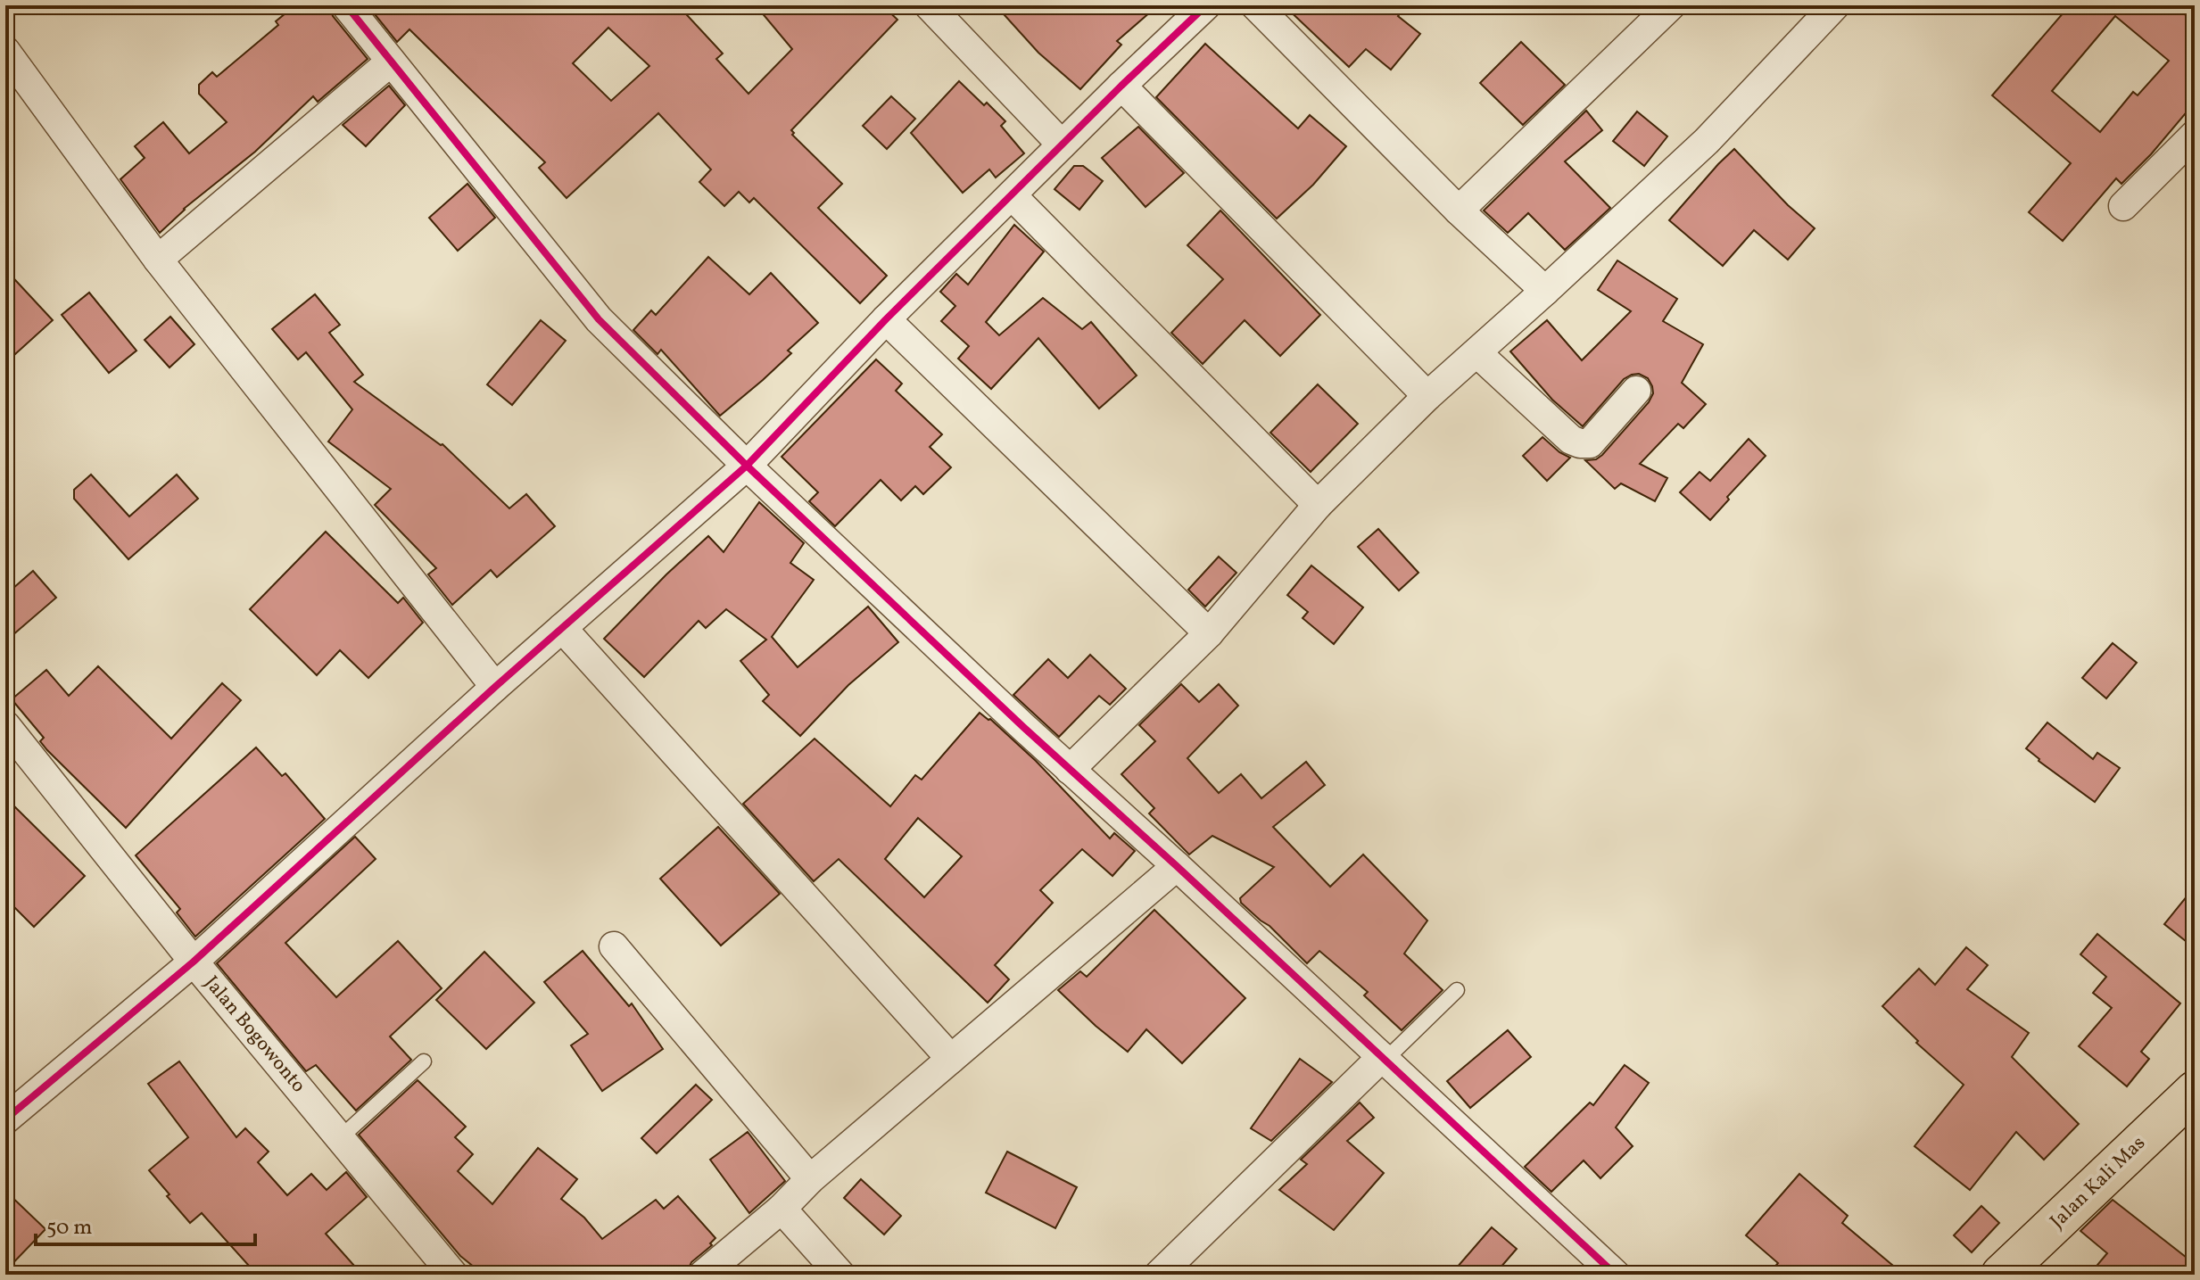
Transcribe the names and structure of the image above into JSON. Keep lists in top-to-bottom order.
{
  "streets": {
    "main road": ["Jalan Kali Mas"],
    "street": ["Jalan Bogowonto"]
  },
  "scale_bar": "50 m"
}
